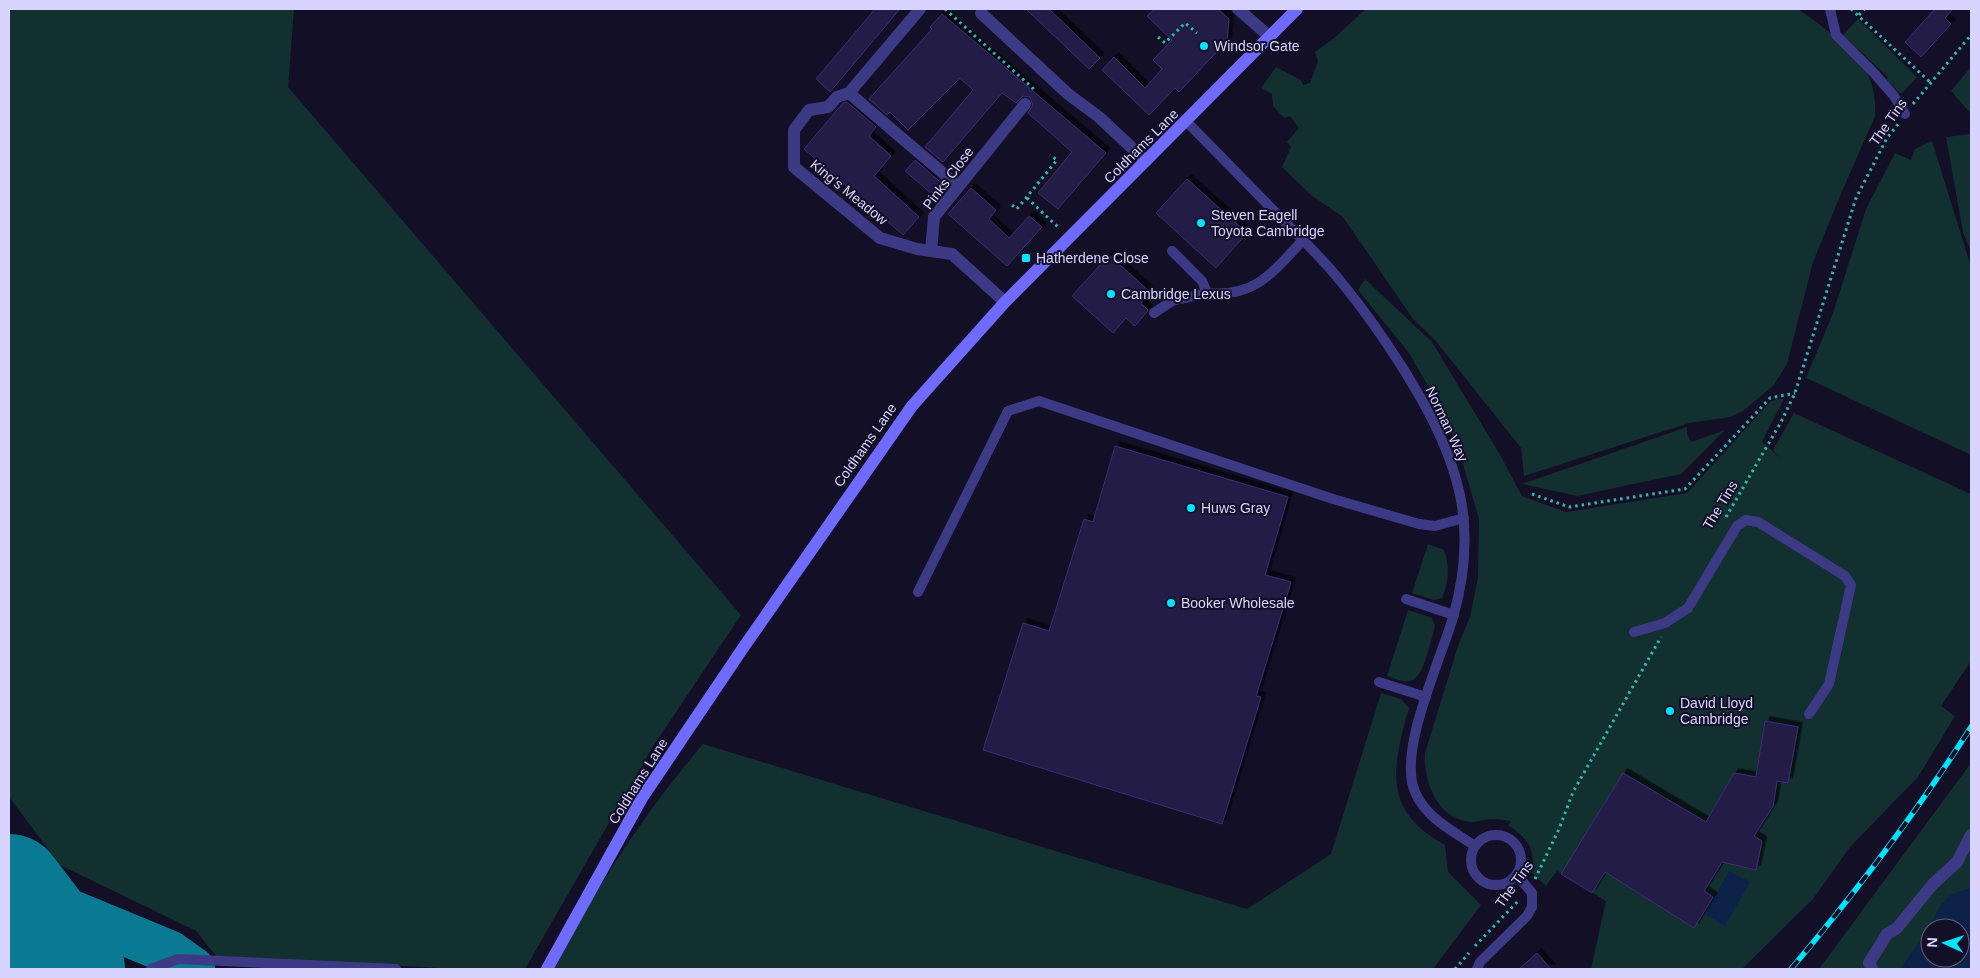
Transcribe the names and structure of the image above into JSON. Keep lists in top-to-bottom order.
{
  "streets": {
    "street": ["Coldhams Lane", "Pinks Close", "King's Meadow"],
    "lane": ["Norman Way"],
    "path": ["The Tins"]
  },
  "crossings": [
    ["Coldhams Lane", "Norman Way"],
    ["Pinks Close", "King's Meadow"]
  ],
  "places": {
    "other": [
      "Windsor Gate",
      "Steven Eagell Toyota Cambridge",
      "Cambridge Lexus",
      "Huws Gray",
      "Booker Wholesale",
      "David Lloyd Cambridge"
    ],
    "transit": ["Hatherdene Close"]
  },
  "north": "left"
}
